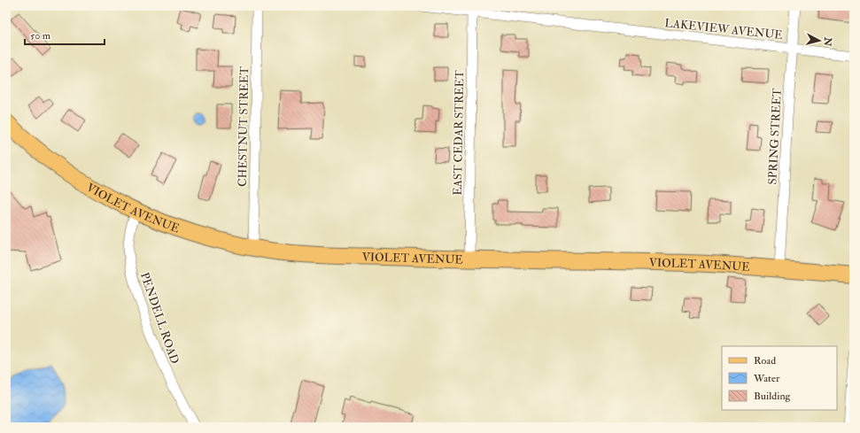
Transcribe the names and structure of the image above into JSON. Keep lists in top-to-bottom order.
{
  "streets": {
    "main road": ["VIOLET AVENUE"],
    "street": [
      "LAKEVIEW AVENUE",
      "CHESTNUT STREET",
      "EAST CEDAR STREET",
      "SPRING STREET",
      "PENDELL ROAD"
    ]
  },
  "crossings": [
    ["LAKEVIEW AVENUE", "EAST CEDAR STREET"],
    ["LAKEVIEW AVENUE", "SPRING STREET"],
    ["CHESTNUT STREET", "VIOLET AVENUE"],
    ["EAST CEDAR STREET", "VIOLET AVENUE"],
    ["SPRING STREET", "VIOLET AVENUE"],
    ["VIOLET AVENUE", "PENDELL ROAD"]
  ],
  "legend": ["Road", "Water", "Building"],
  "scale_bar": "50 m",
  "north": "right"
}
